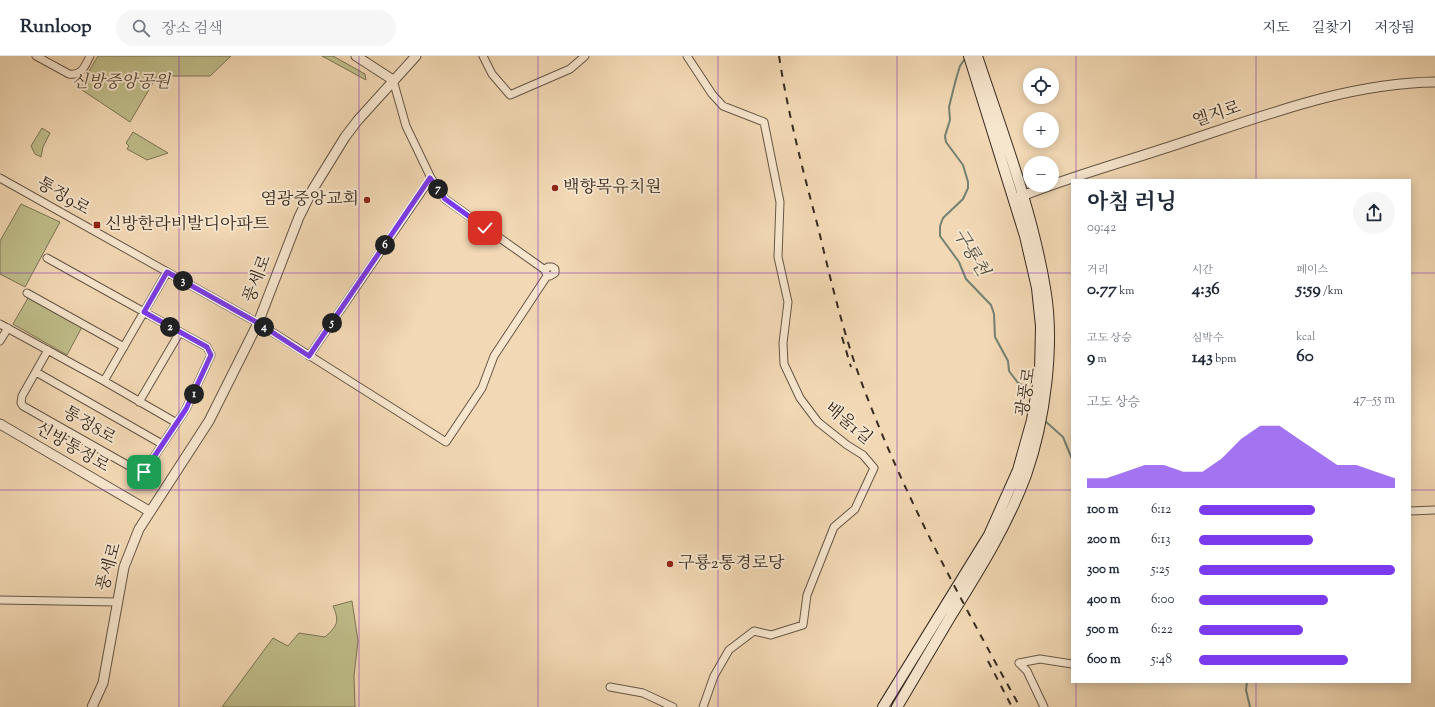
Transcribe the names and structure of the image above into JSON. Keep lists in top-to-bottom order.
{
  "streets": {
    "main road": ["광풍로"],
    "street": [
      "엘지로",
      "통정9로",
      "풍세로",
      "배울1길",
      "통정8로",
      "신방통정로"
    ]
  },
  "crossings": [
    ["엘지로", "광풍로"],
    ["통정9로", "풍세로"],
    ["풍세로", "신방통정로"]
  ],
  "water": ["구룡천"],
  "parks": ["신방중앙공원"],
  "places": {
    "other": ["백향목유치원", "염광중앙교회", "구룡2통경로당"],
    "transit": ["신방한라비발디아파트"]
  },
  "page": {
    "header": "Runloop",
    "search": "장소 검색",
    "nav": ["지도", "길찾기", "저장됨"],
    "map_buttons": ["+", "−"],
    "pins": [
      "7",
      "6",
      "3",
      "5",
      "2",
      "4",
      "1"
    ],
    "heading": ["아침 러닝", "09:42"],
    "stats": [
      ["거리", "0.77 km"],
      ["시간", "4:36"],
      ["페이스", "5:59 /km"],
      ["고도 상승", "9 m"],
      ["심박수", "143 bpm"],
      ["kcal", "60"]
    ],
    "chart": ["고도 상승", "47–55 m"],
    "list": [
      {
        "name": "100 m",
        "note": "6:12"
      },
      {
        "name": "200 m",
        "note": "6:13"
      },
      {
        "name": "300 m",
        "note": "5:25"
      },
      {
        "name": "400 m",
        "note": "6:00"
      },
      {
        "name": "500 m",
        "note": "6:22"
      },
      {
        "name": "600 m",
        "note": "5:48"
      }
    ]
  }
}
